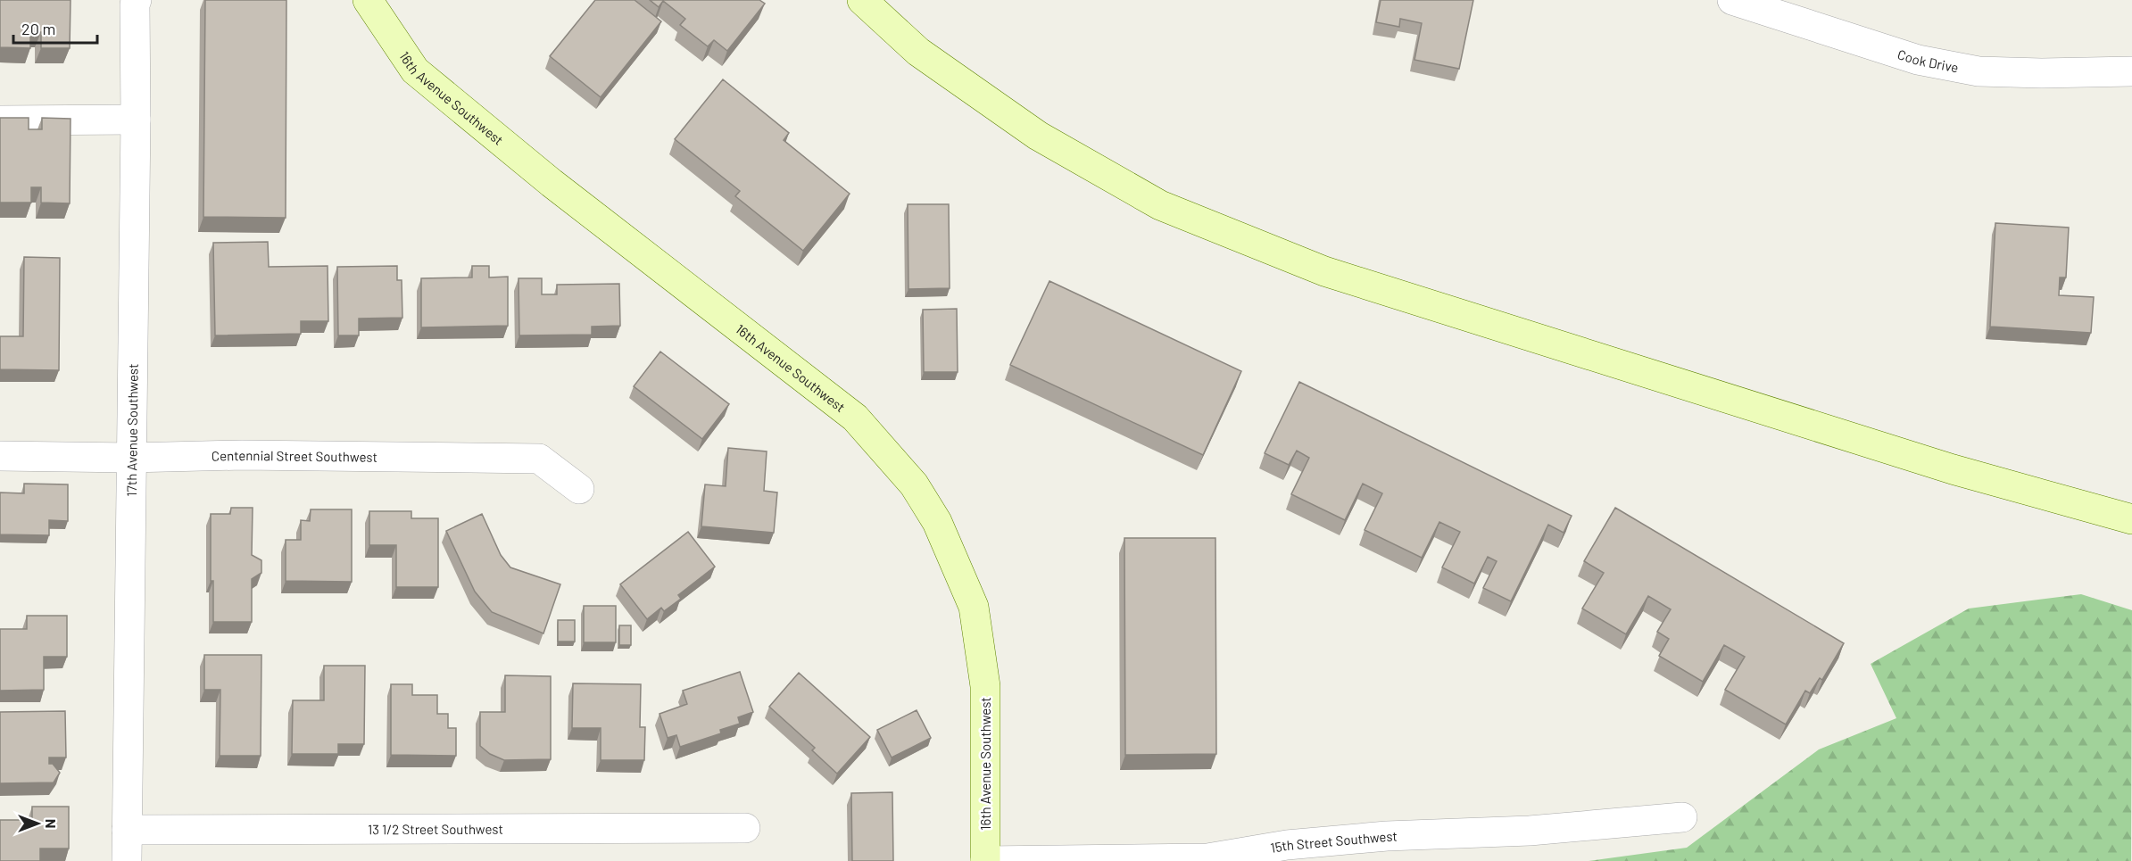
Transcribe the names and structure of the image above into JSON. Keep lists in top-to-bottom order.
{
  "streets": {
    "main road": ["16th Avenue Southwest"],
    "street": [
      "Cook Drive",
      "17th Avenue Southwest",
      "Centennial Street Southwest",
      "13 1/2 Street Southwest",
      "15th Street Southwest"
    ]
  },
  "crossings": [
    ["16th Avenue Southwest", "15th Street Southwest"],
    ["17th Avenue Southwest", "Centennial Street Southwest"],
    ["17th Avenue Southwest", "13 1/2 Street Southwest"]
  ],
  "scale_bar": "20 m",
  "north": "right"
}
